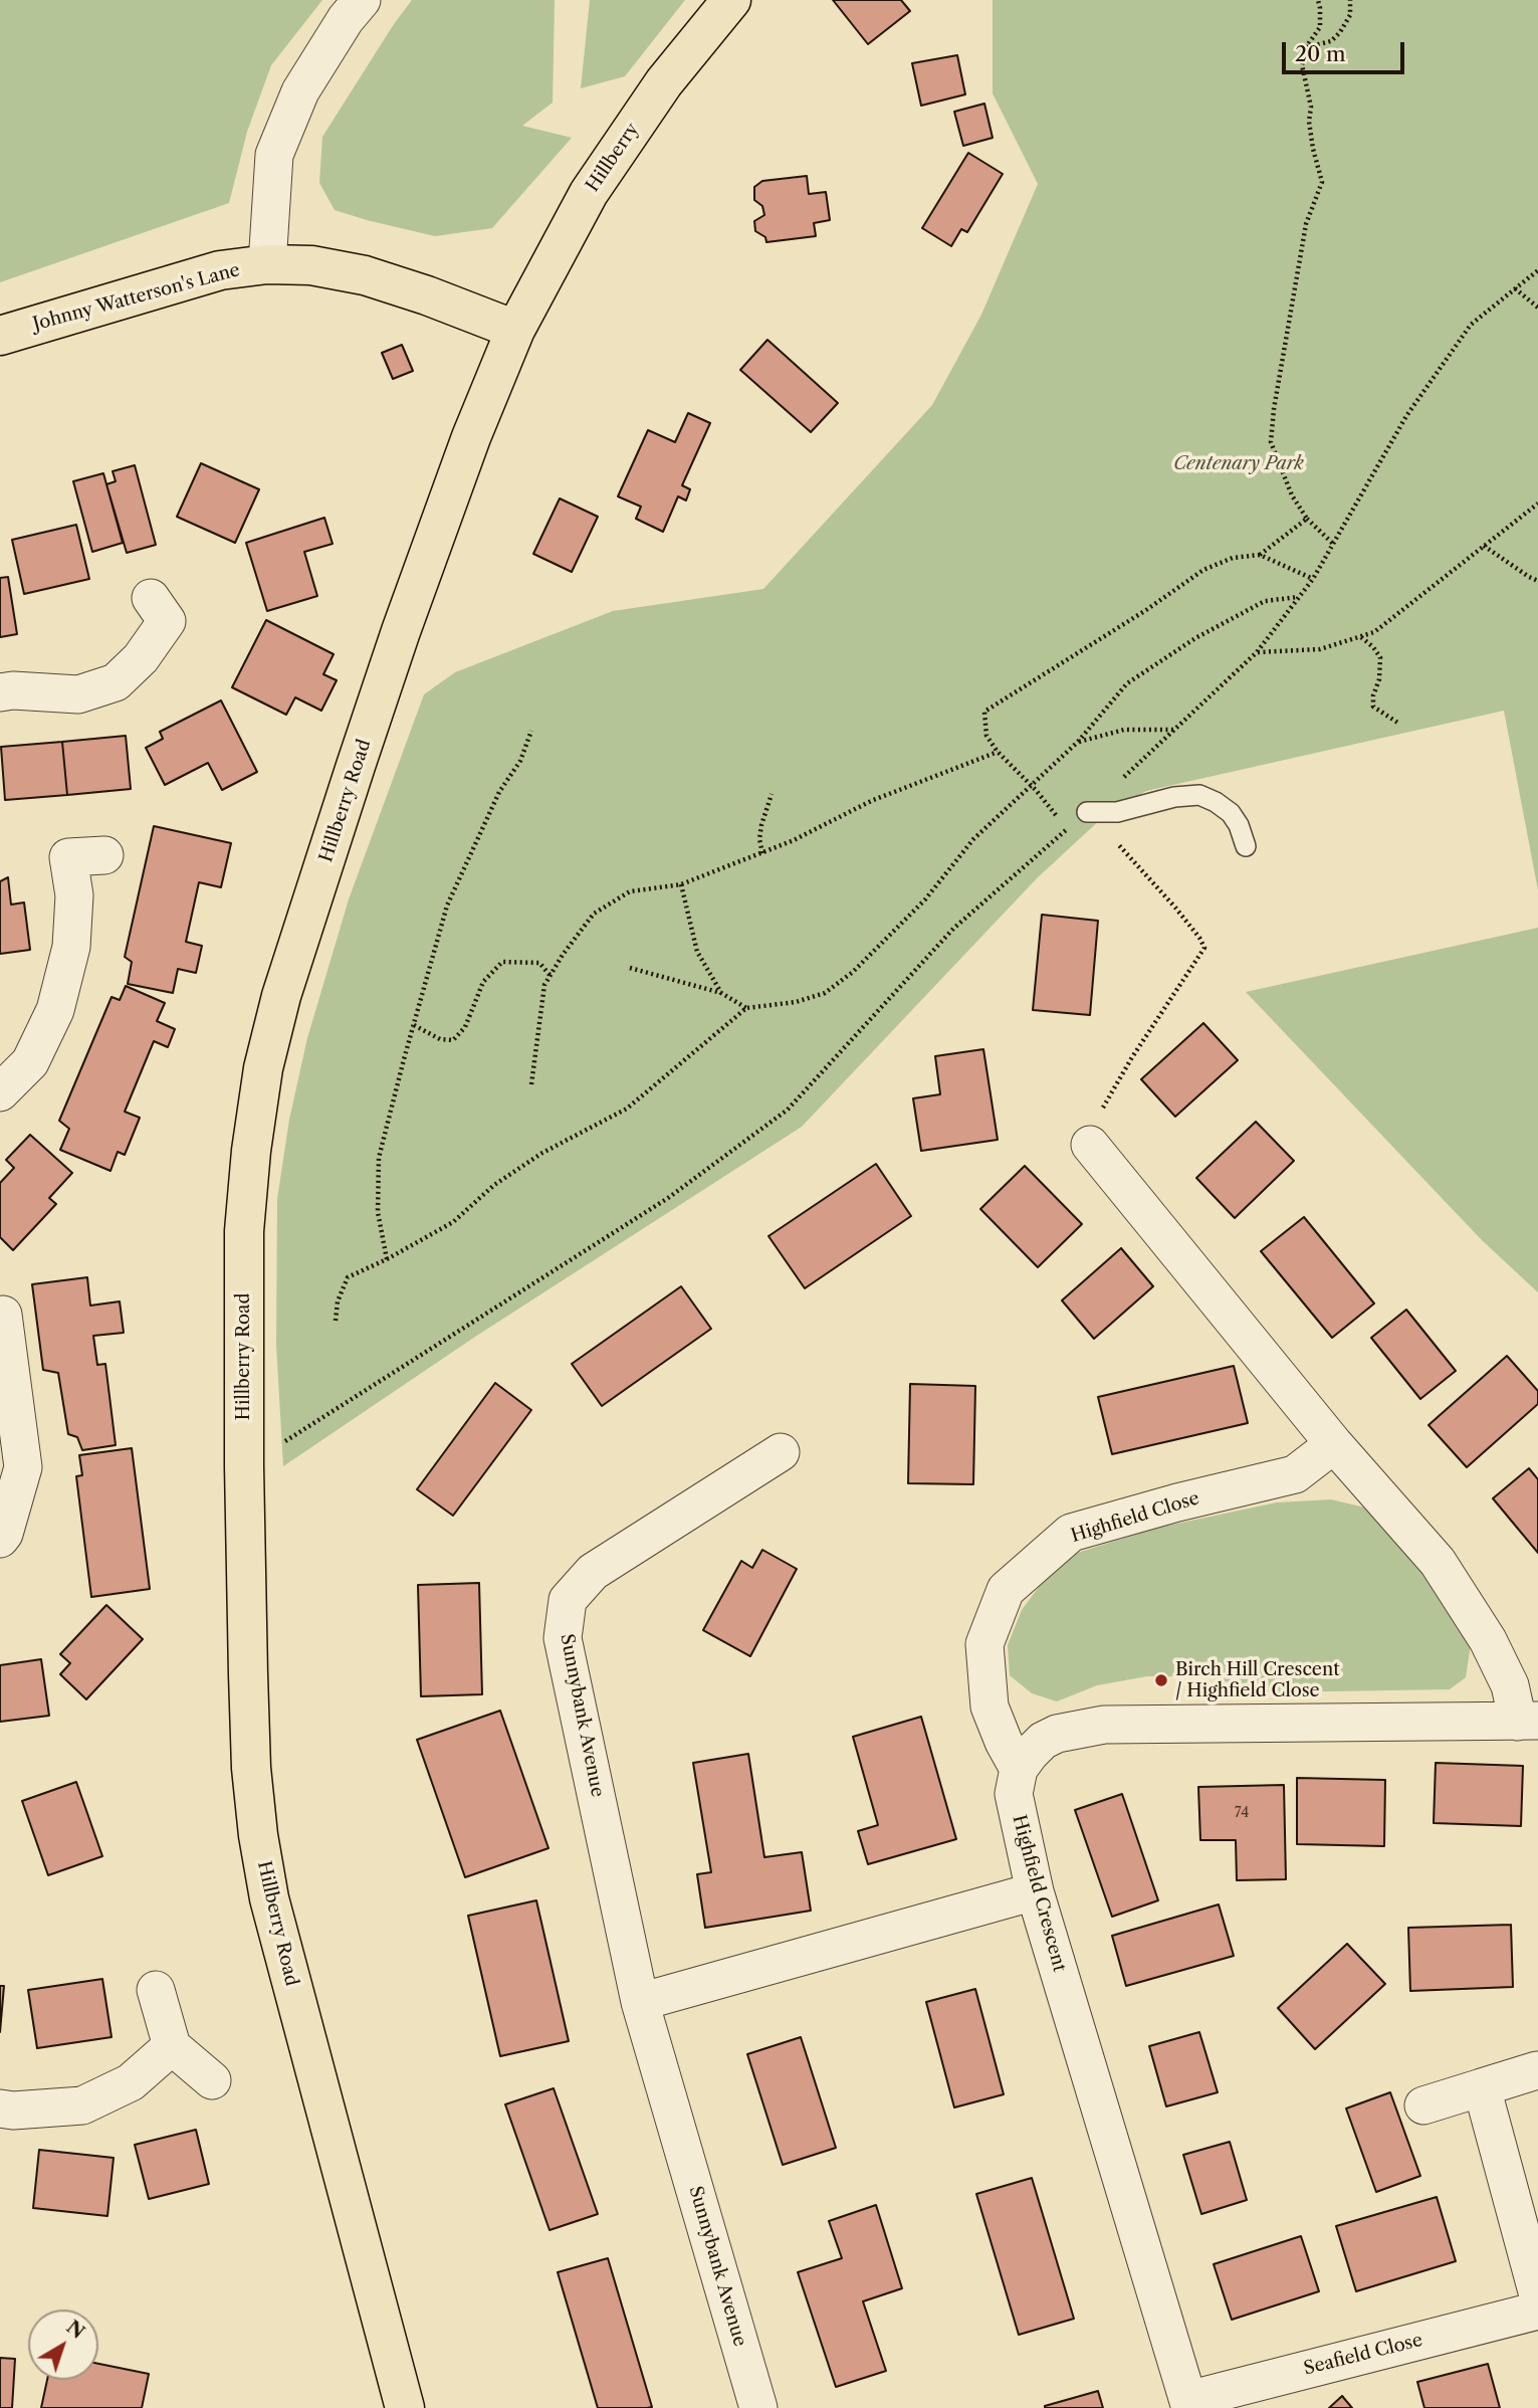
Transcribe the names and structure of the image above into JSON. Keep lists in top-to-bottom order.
{
  "streets": {
    "highway": ["Hillberry", "Johnny Watterson's Lane", "Hillberry Road"],
    "street": [
      "Highfield Close",
      "Sunnybank Avenue",
      "Highfield Crescent",
      "Seafield Close"
    ]
  },
  "crossings": [
    ["Hillberry", "Johnny Watterson's Lane"],
    ["Hillberry", "Hillberry Road"],
    ["Johnny Watterson's Lane", "Hillberry Road"],
    ["Highfield Close", "Highfield Crescent"],
    ["Highfield Crescent", "Seafield Close"]
  ],
  "parks": ["Centenary Park"],
  "places": ["Birch Hill Crescent / Highfield Close"],
  "house_numbers": ["74"],
  "scale_bar": "20 m",
  "north": "top right"
}
